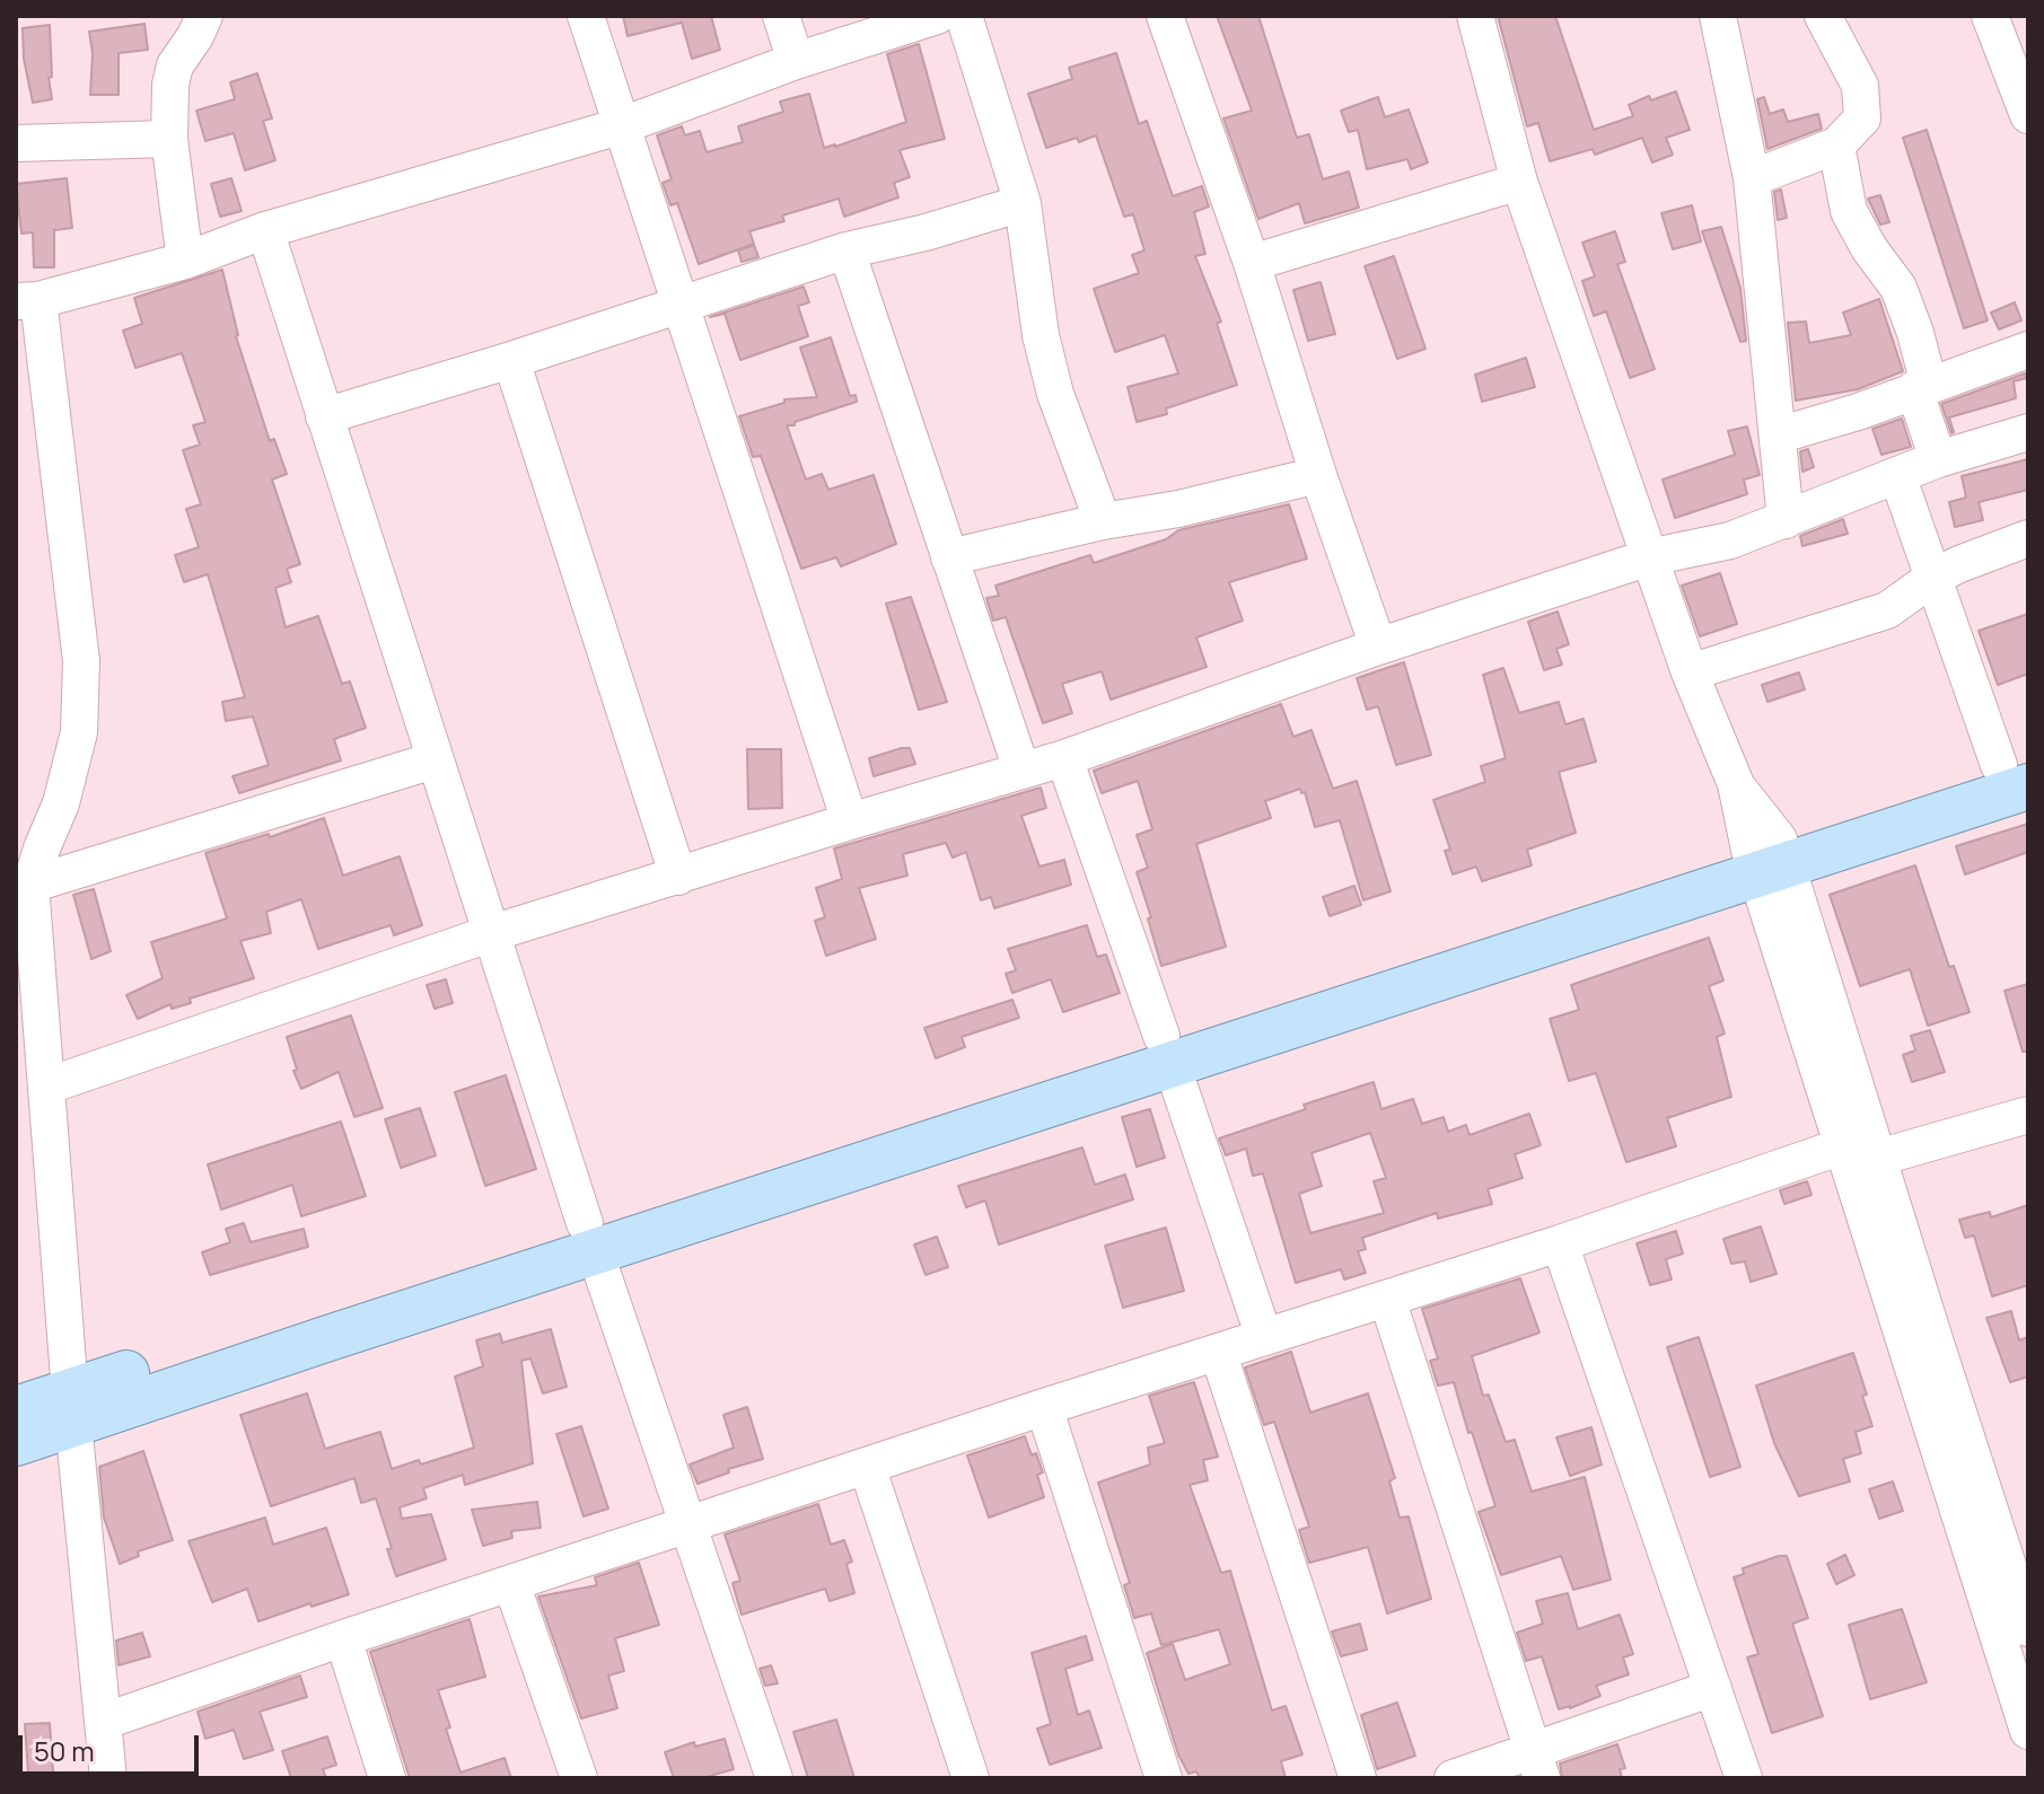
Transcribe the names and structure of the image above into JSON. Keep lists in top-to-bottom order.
{
  "scale_bar": "50 m"
}
